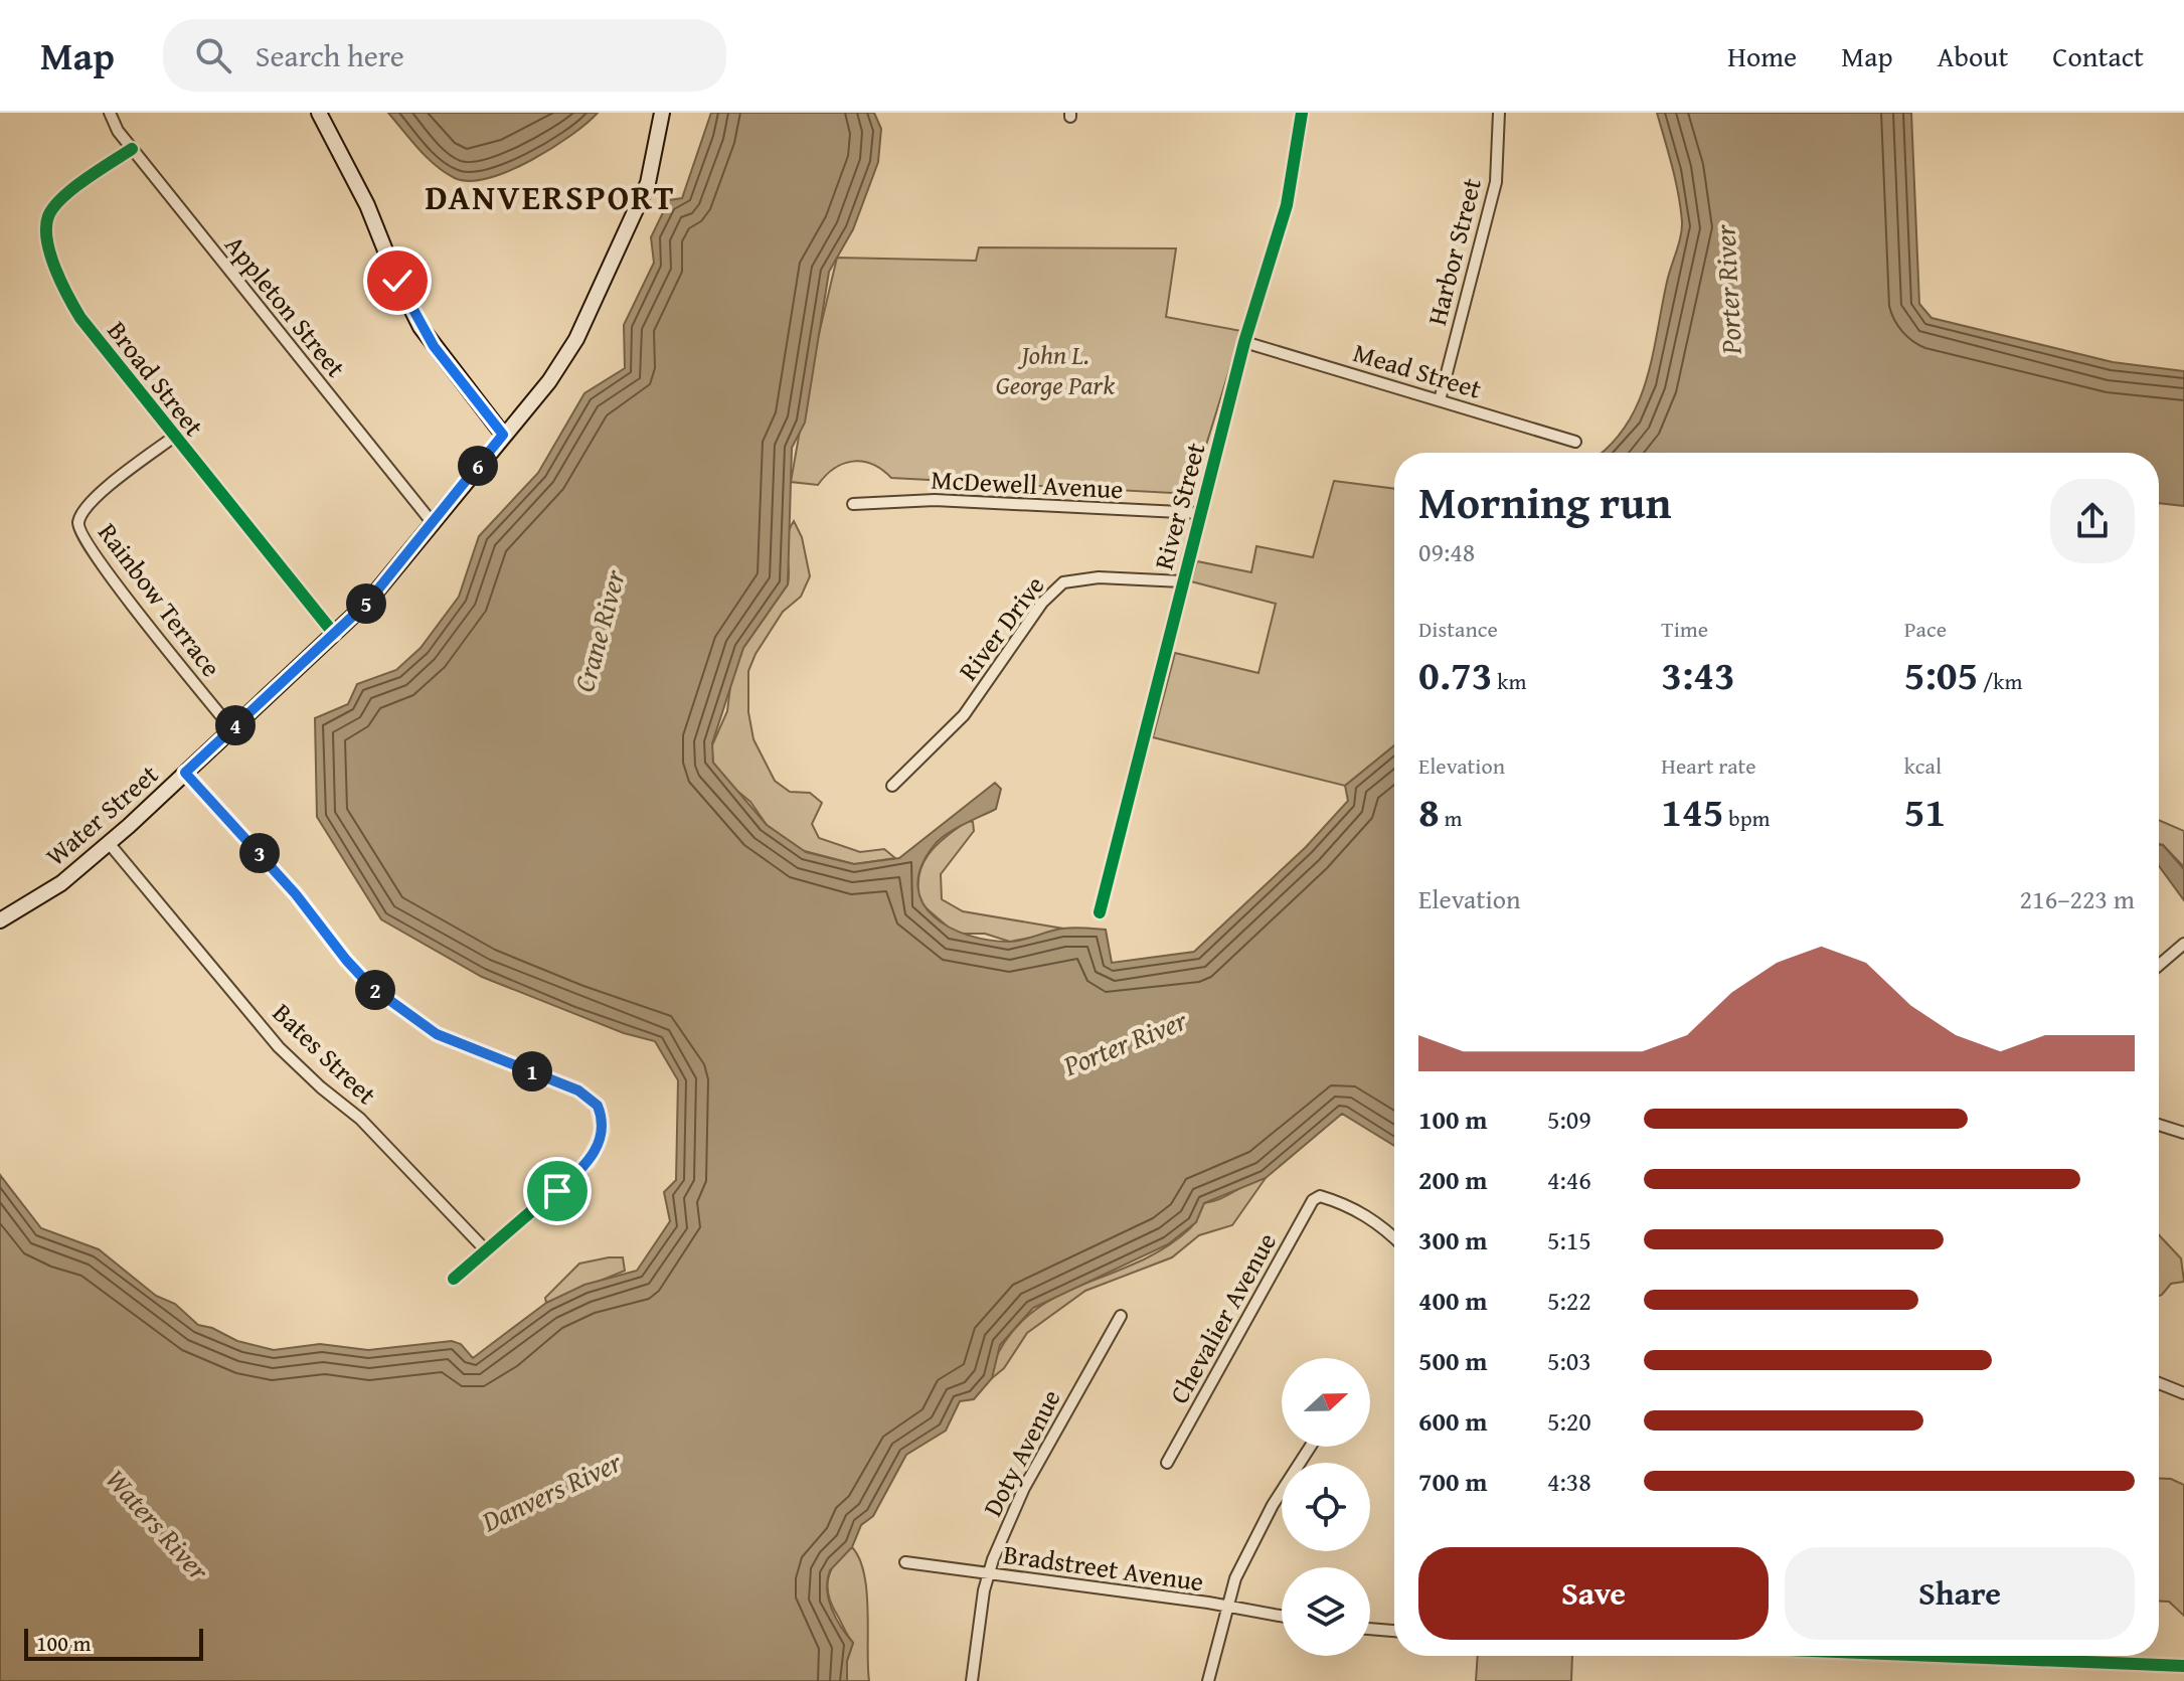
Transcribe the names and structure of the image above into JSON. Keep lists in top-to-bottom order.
{
  "streets": {
    "main road": ["Water Street"],
    "street": [
      "Harbor Street",
      "Appleton Street",
      "Mead Street",
      "Broad Street",
      "McDewell Avenue",
      "River Street",
      "Rainbow Terrace",
      "River Drive",
      "Bates Street",
      "Chevalier Avenue",
      "Doty Avenue",
      "Bradstreet Avenue"
    ]
  },
  "crossings": [
    ["Harbor Street", "Mead Street"],
    ["Appleton Street", "Broad Street"],
    ["Appleton Street", "Water Street"],
    ["Mead Street", "River Street"],
    ["Broad Street", "Rainbow Terrace"],
    ["Broad Street", "Water Street"],
    ["McDewell Avenue", "River Street"],
    ["River Street", "River Drive"],
    ["Rainbow Terrace", "Water Street"],
    ["Water Street", "Bates Street"],
    ["Doty Avenue", "Bradstreet Avenue"]
  ],
  "districts": ["DANVERSPORT"],
  "water": [
    "Porter River",
    "Crane River",
    "Danvers River",
    "Waters River"
  ],
  "parks": ["John L. George Park"],
  "scale_bar": "100 m",
  "north": "right",
  "page": {
    "header": "Map",
    "search": "Search here",
    "nav": [
      "Home",
      "Map",
      "About",
      "Contact"
    ],
    "pins": [
      "6",
      "5",
      "4",
      "3",
      "2",
      "1"
    ],
    "heading": ["Morning run", "09:48"],
    "stats": [
      ["Distance", "0.73 km"],
      ["Time", "3:43"],
      ["Pace", "5:05 /km"],
      ["Elevation", "8 m"],
      ["Heart rate", "145 bpm"],
      ["kcal", "51"]
    ],
    "chart": ["Elevation", "216–223 m"],
    "list": [
      {
        "name": "100 m",
        "note": "5:09"
      },
      {
        "name": "200 m",
        "note": "4:46"
      },
      {
        "name": "300 m",
        "note": "5:15"
      },
      {
        "name": "400 m",
        "note": "5:22"
      },
      {
        "name": "500 m",
        "note": "5:03"
      },
      {
        "name": "600 m",
        "note": "5:20"
      },
      {
        "name": "700 m",
        "note": "4:38"
      }
    ],
    "buttons": ["Save", "Share"],
    "scale": "100 m"
  }
}
